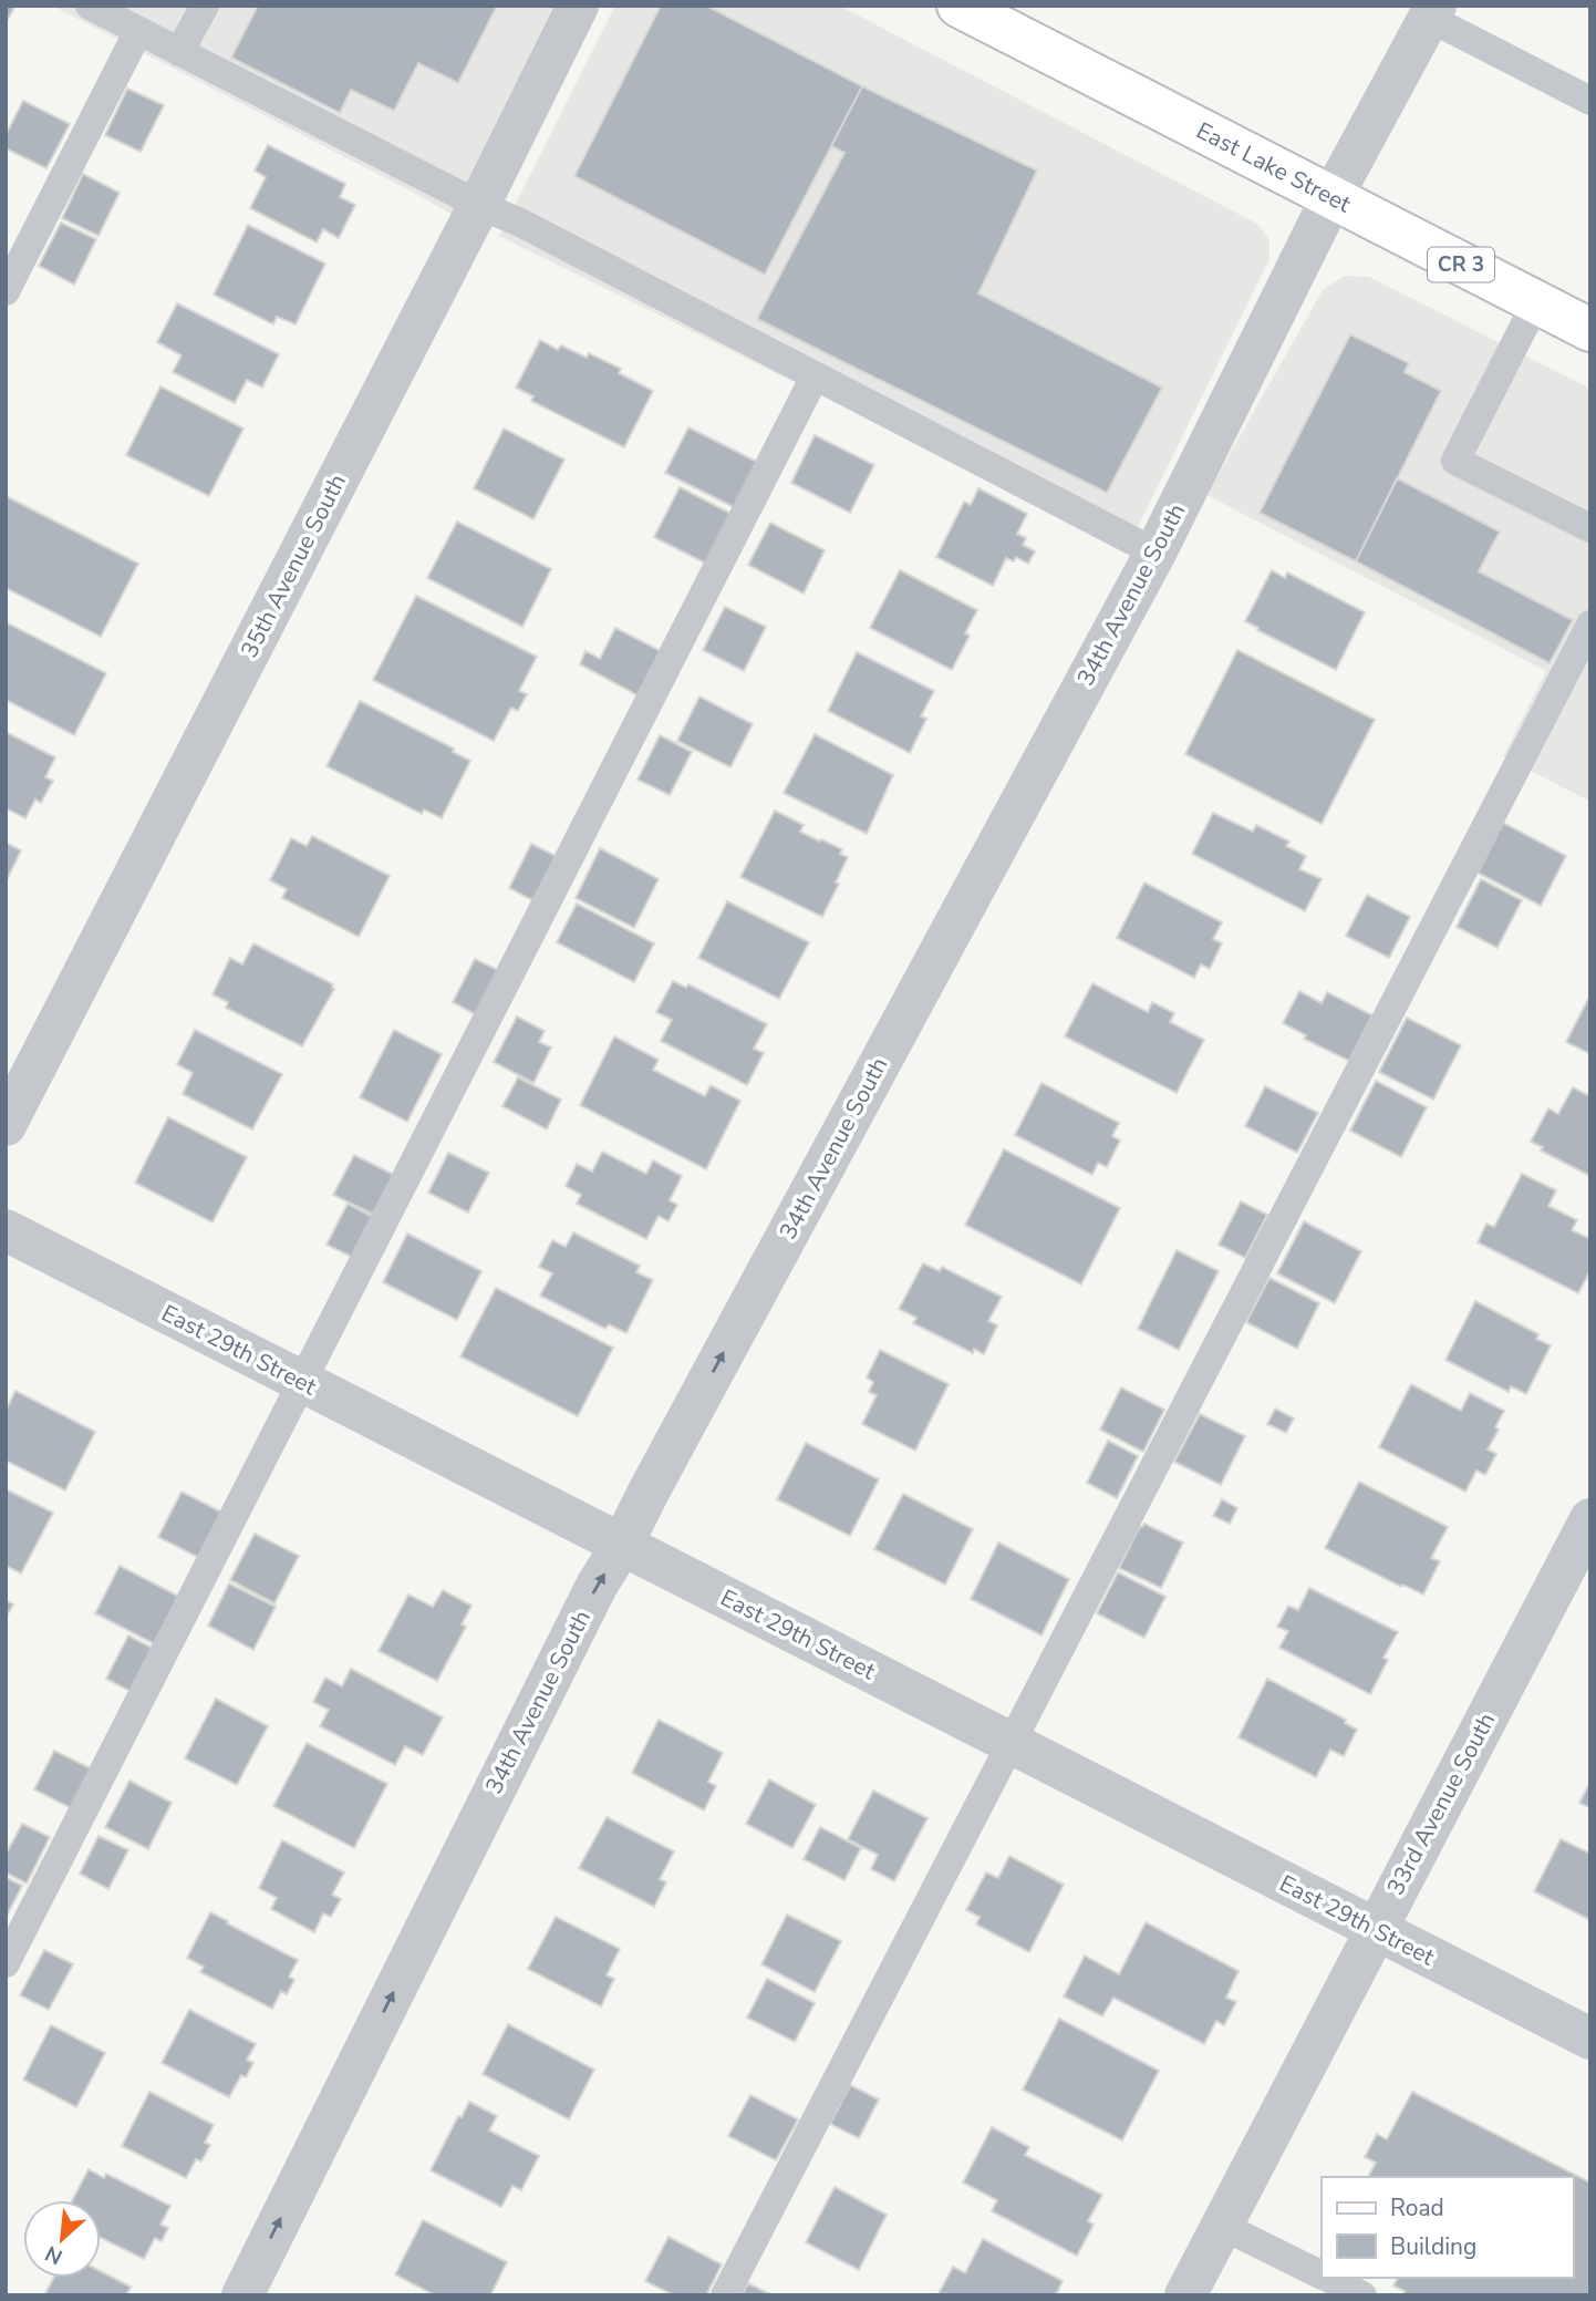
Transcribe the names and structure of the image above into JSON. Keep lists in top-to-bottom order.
{
  "streets": {
    "main road": ["East Lake Street", "CR 3"],
    "street": [
      "35th Avenue South",
      "34th Avenue South",
      "East 29th Street",
      "33rd Avenue South"
    ]
  },
  "crossings": [
    ["East Lake Street", "34th Avenue South"],
    ["34th Avenue South", "East 29th Street"],
    ["East 29th Street", "33rd Avenue South"]
  ],
  "one_way": ["34th Avenue South"],
  "legend": ["Road", "Building"],
  "north": "bottom left"
}
